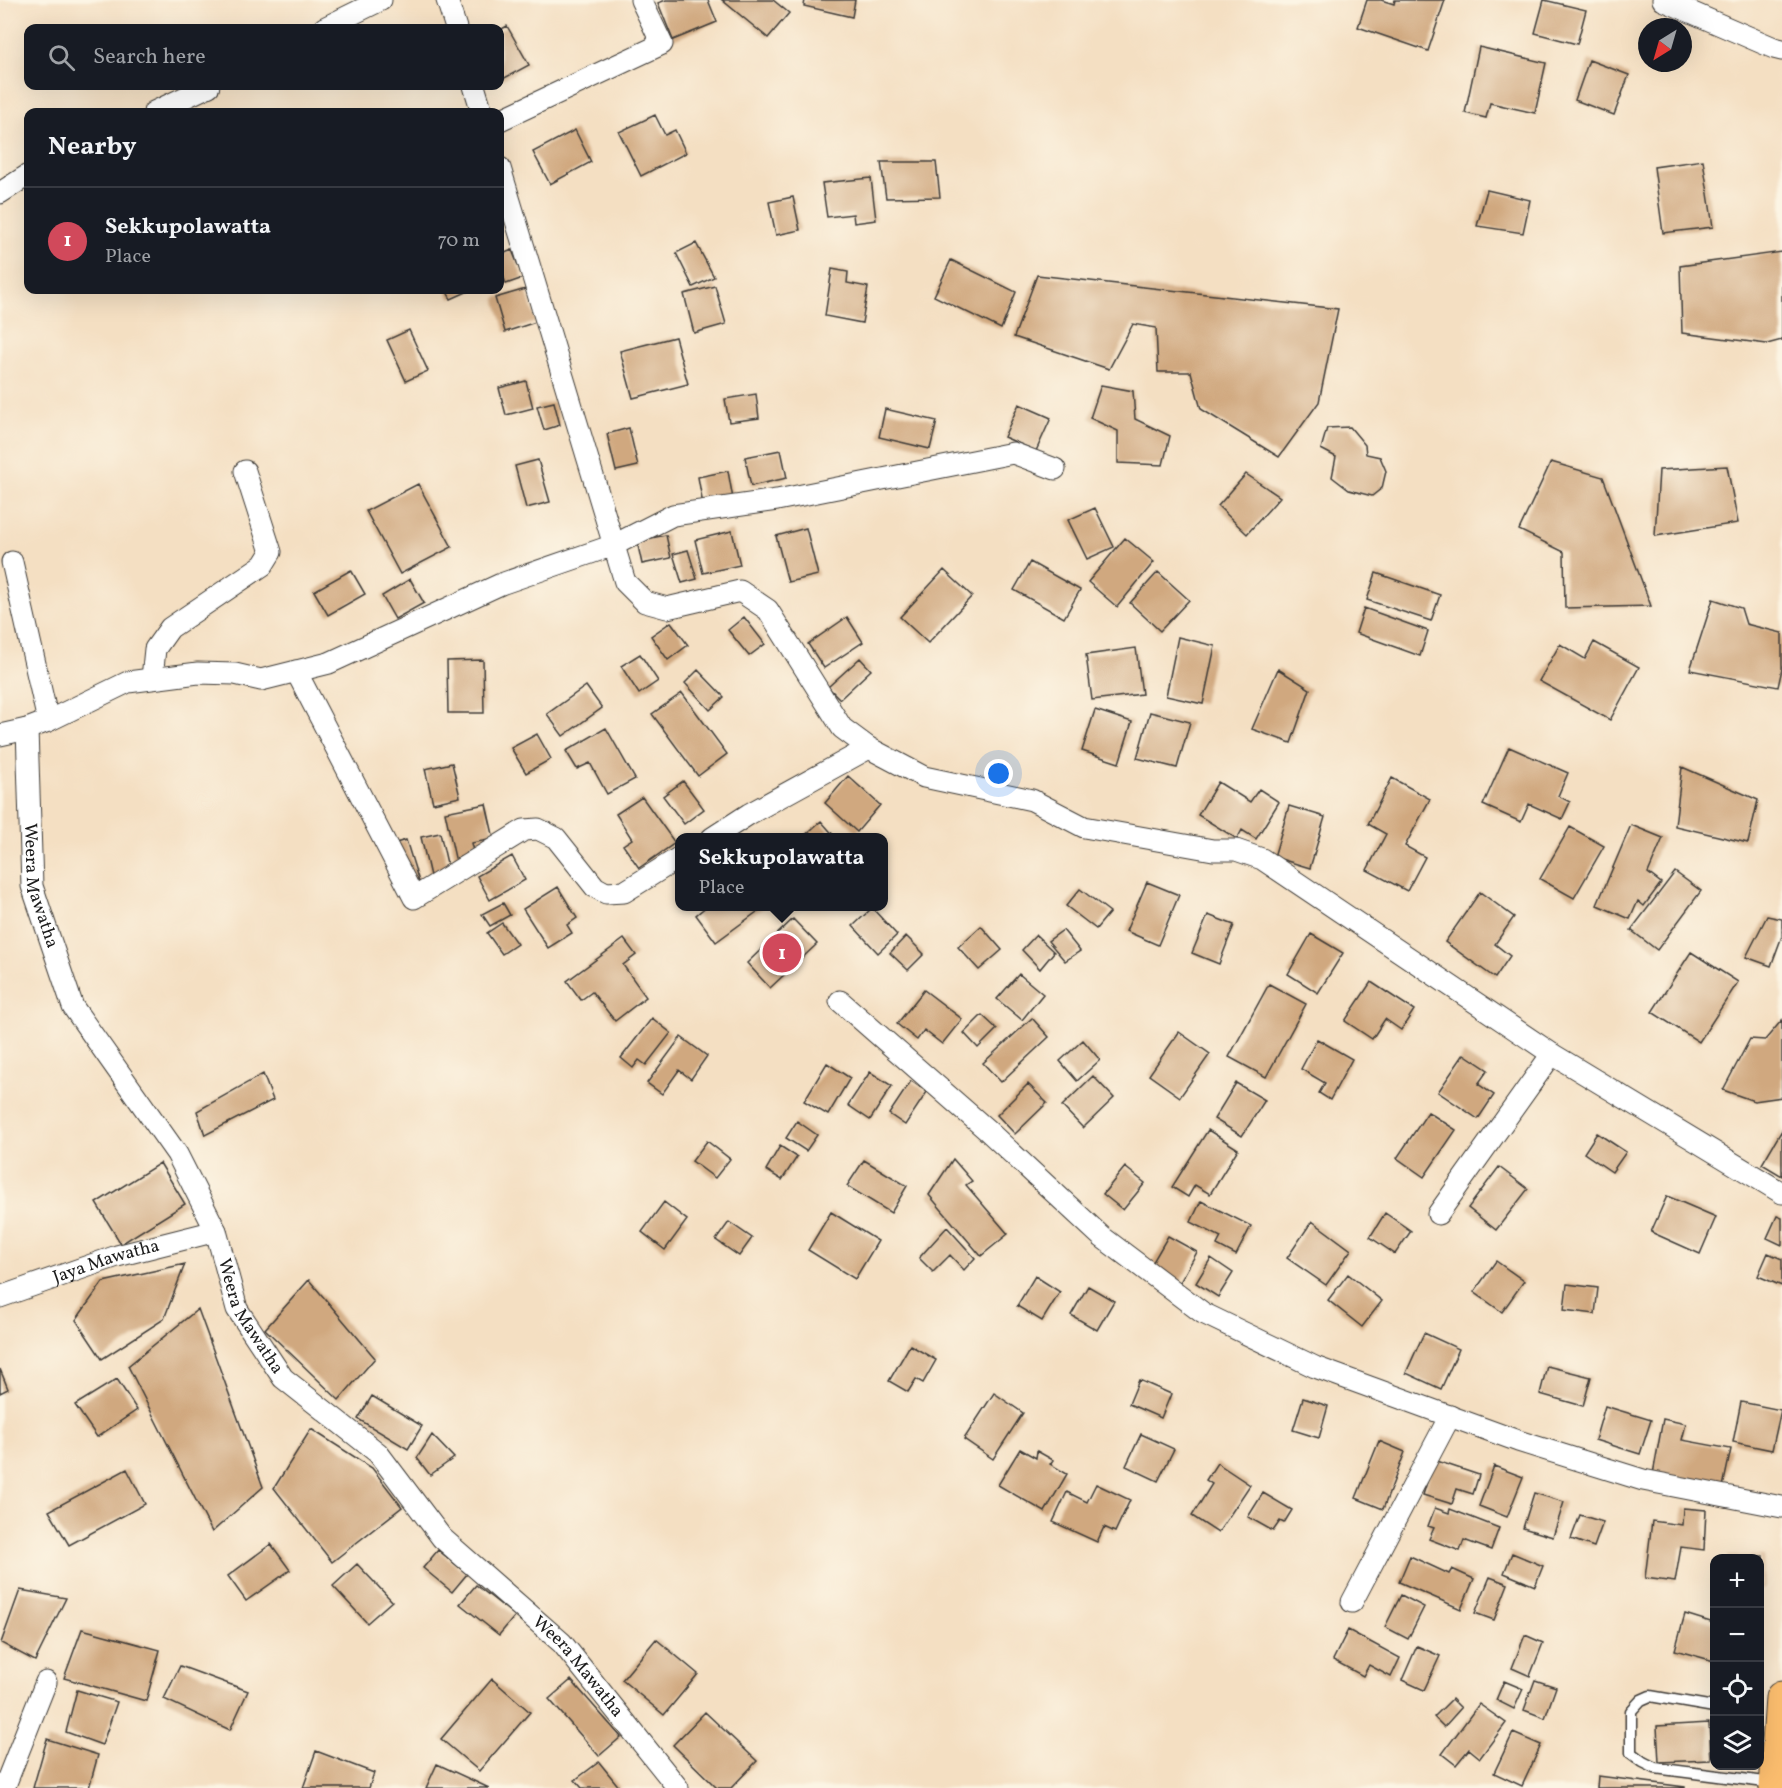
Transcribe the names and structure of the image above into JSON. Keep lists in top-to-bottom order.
{
  "streets": {
    "street": ["Weera Mawatha", "Jaya Mawatha"]
  },
  "crossings": [
    ["Weera Mawatha", "Jaya Mawatha"]
  ],
  "north": "bottom left",
  "page": {
    "search": "Search here",
    "heading": "Nearby",
    "list": [
      {
        "mark": "1",
        "name": "Sekkupolawatta",
        "note": "Place",
        "value": "70 m"
      }
    ],
    "popup": ["Sekkupolawatta", "Place"],
    "pins": "1",
    "map_buttons": ["+", "−"]
  }
}
